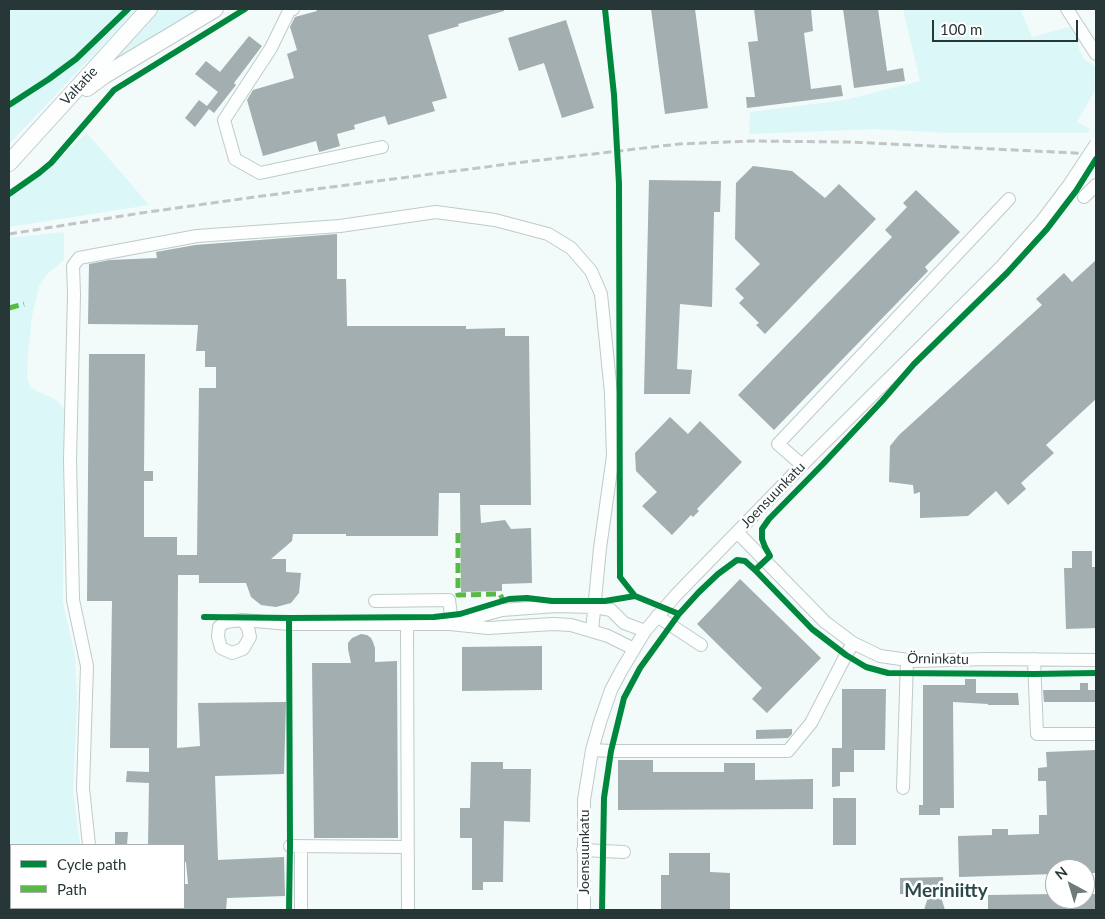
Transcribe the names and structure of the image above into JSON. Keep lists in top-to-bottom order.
{
  "streets": {
    "main road": ["Valtatie"],
    "street": ["Joensuunkatu", "Örninkatu"]
  },
  "crossings": [
    ["Joensuunkatu", "Örninkatu"]
  ],
  "districts": ["Meriniitty"],
  "legend": ["Cycle path", "Path"],
  "scale_bar": "100 m",
  "north": "top left"
}
